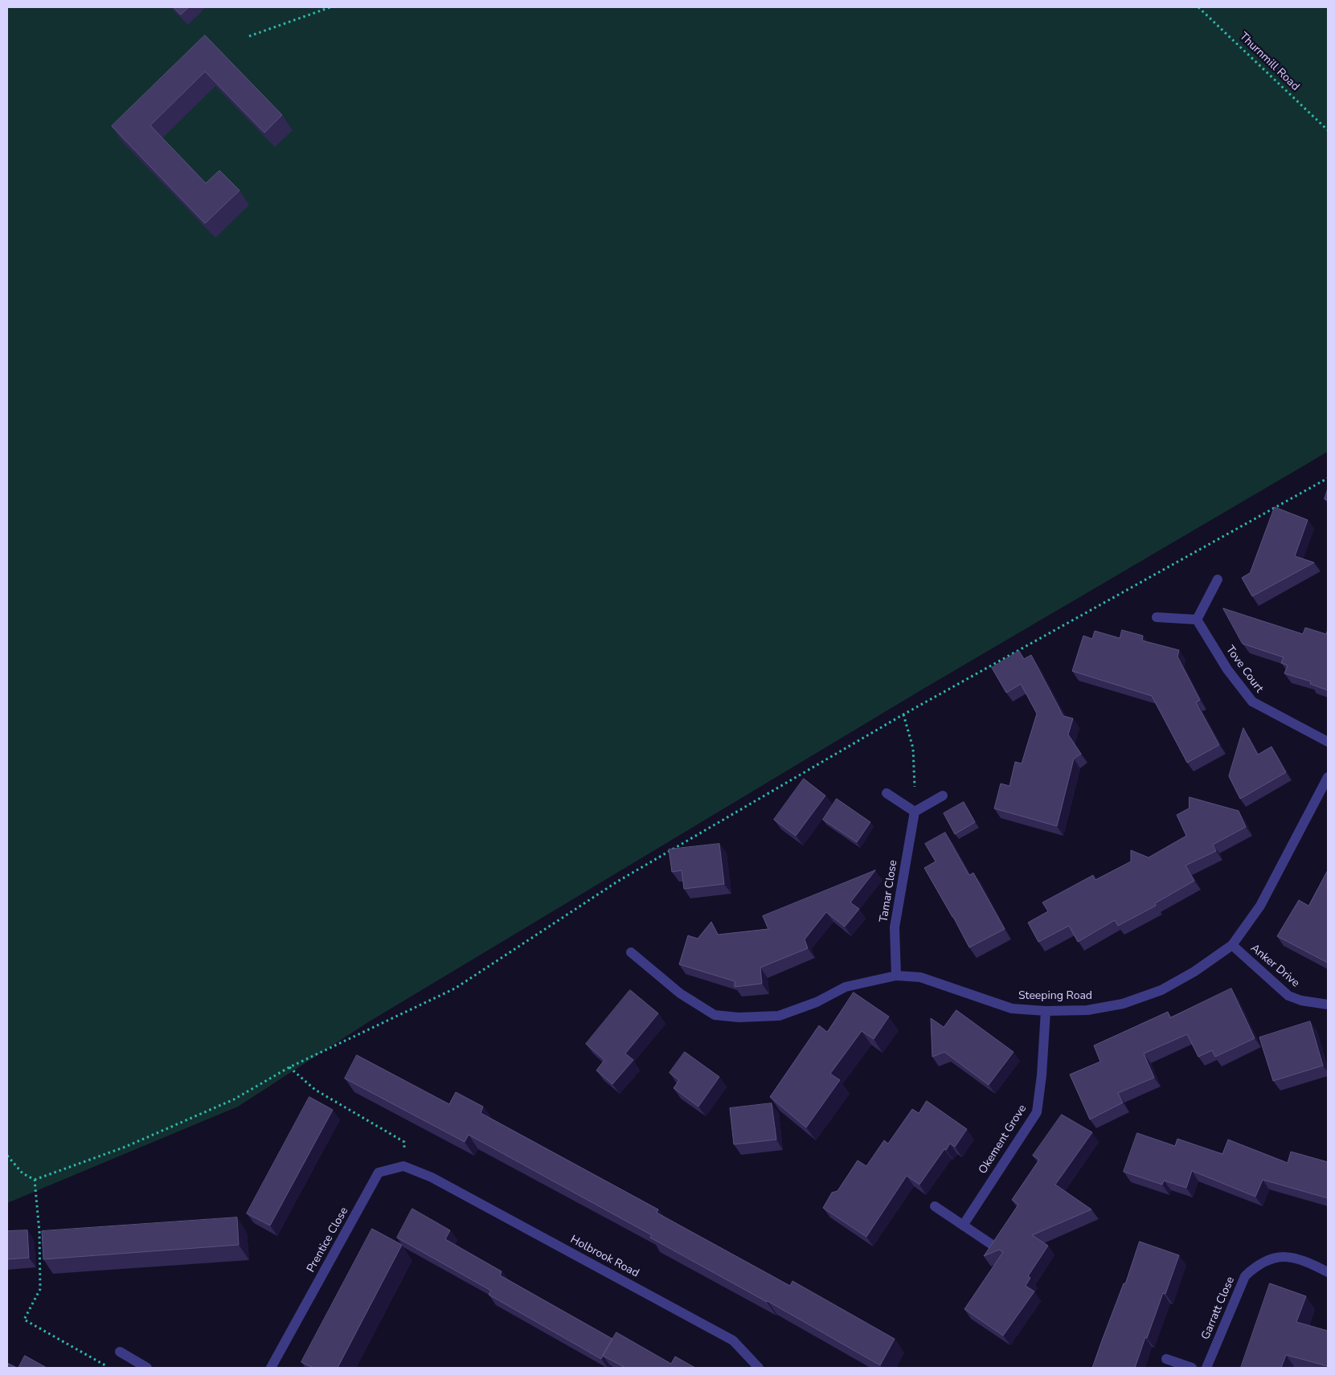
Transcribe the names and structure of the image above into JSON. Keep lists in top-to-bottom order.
{
  "streets": {
    "street": [
      "Tove Court",
      "Tamar Close",
      "Anker Drive",
      "Steeping Road",
      "Okement Grove",
      "Prentice Close",
      "Holbrook Road",
      "Garratt Close"
    ],
    "path": ["Thurnmill Road"]
  },
  "crossings": [
    ["Tamar Close", "Steeping Road"],
    ["Anker Drive", "Steeping Road"],
    ["Steeping Road", "Okement Grove"],
    ["Prentice Close", "Holbrook Road"]
  ]
}
